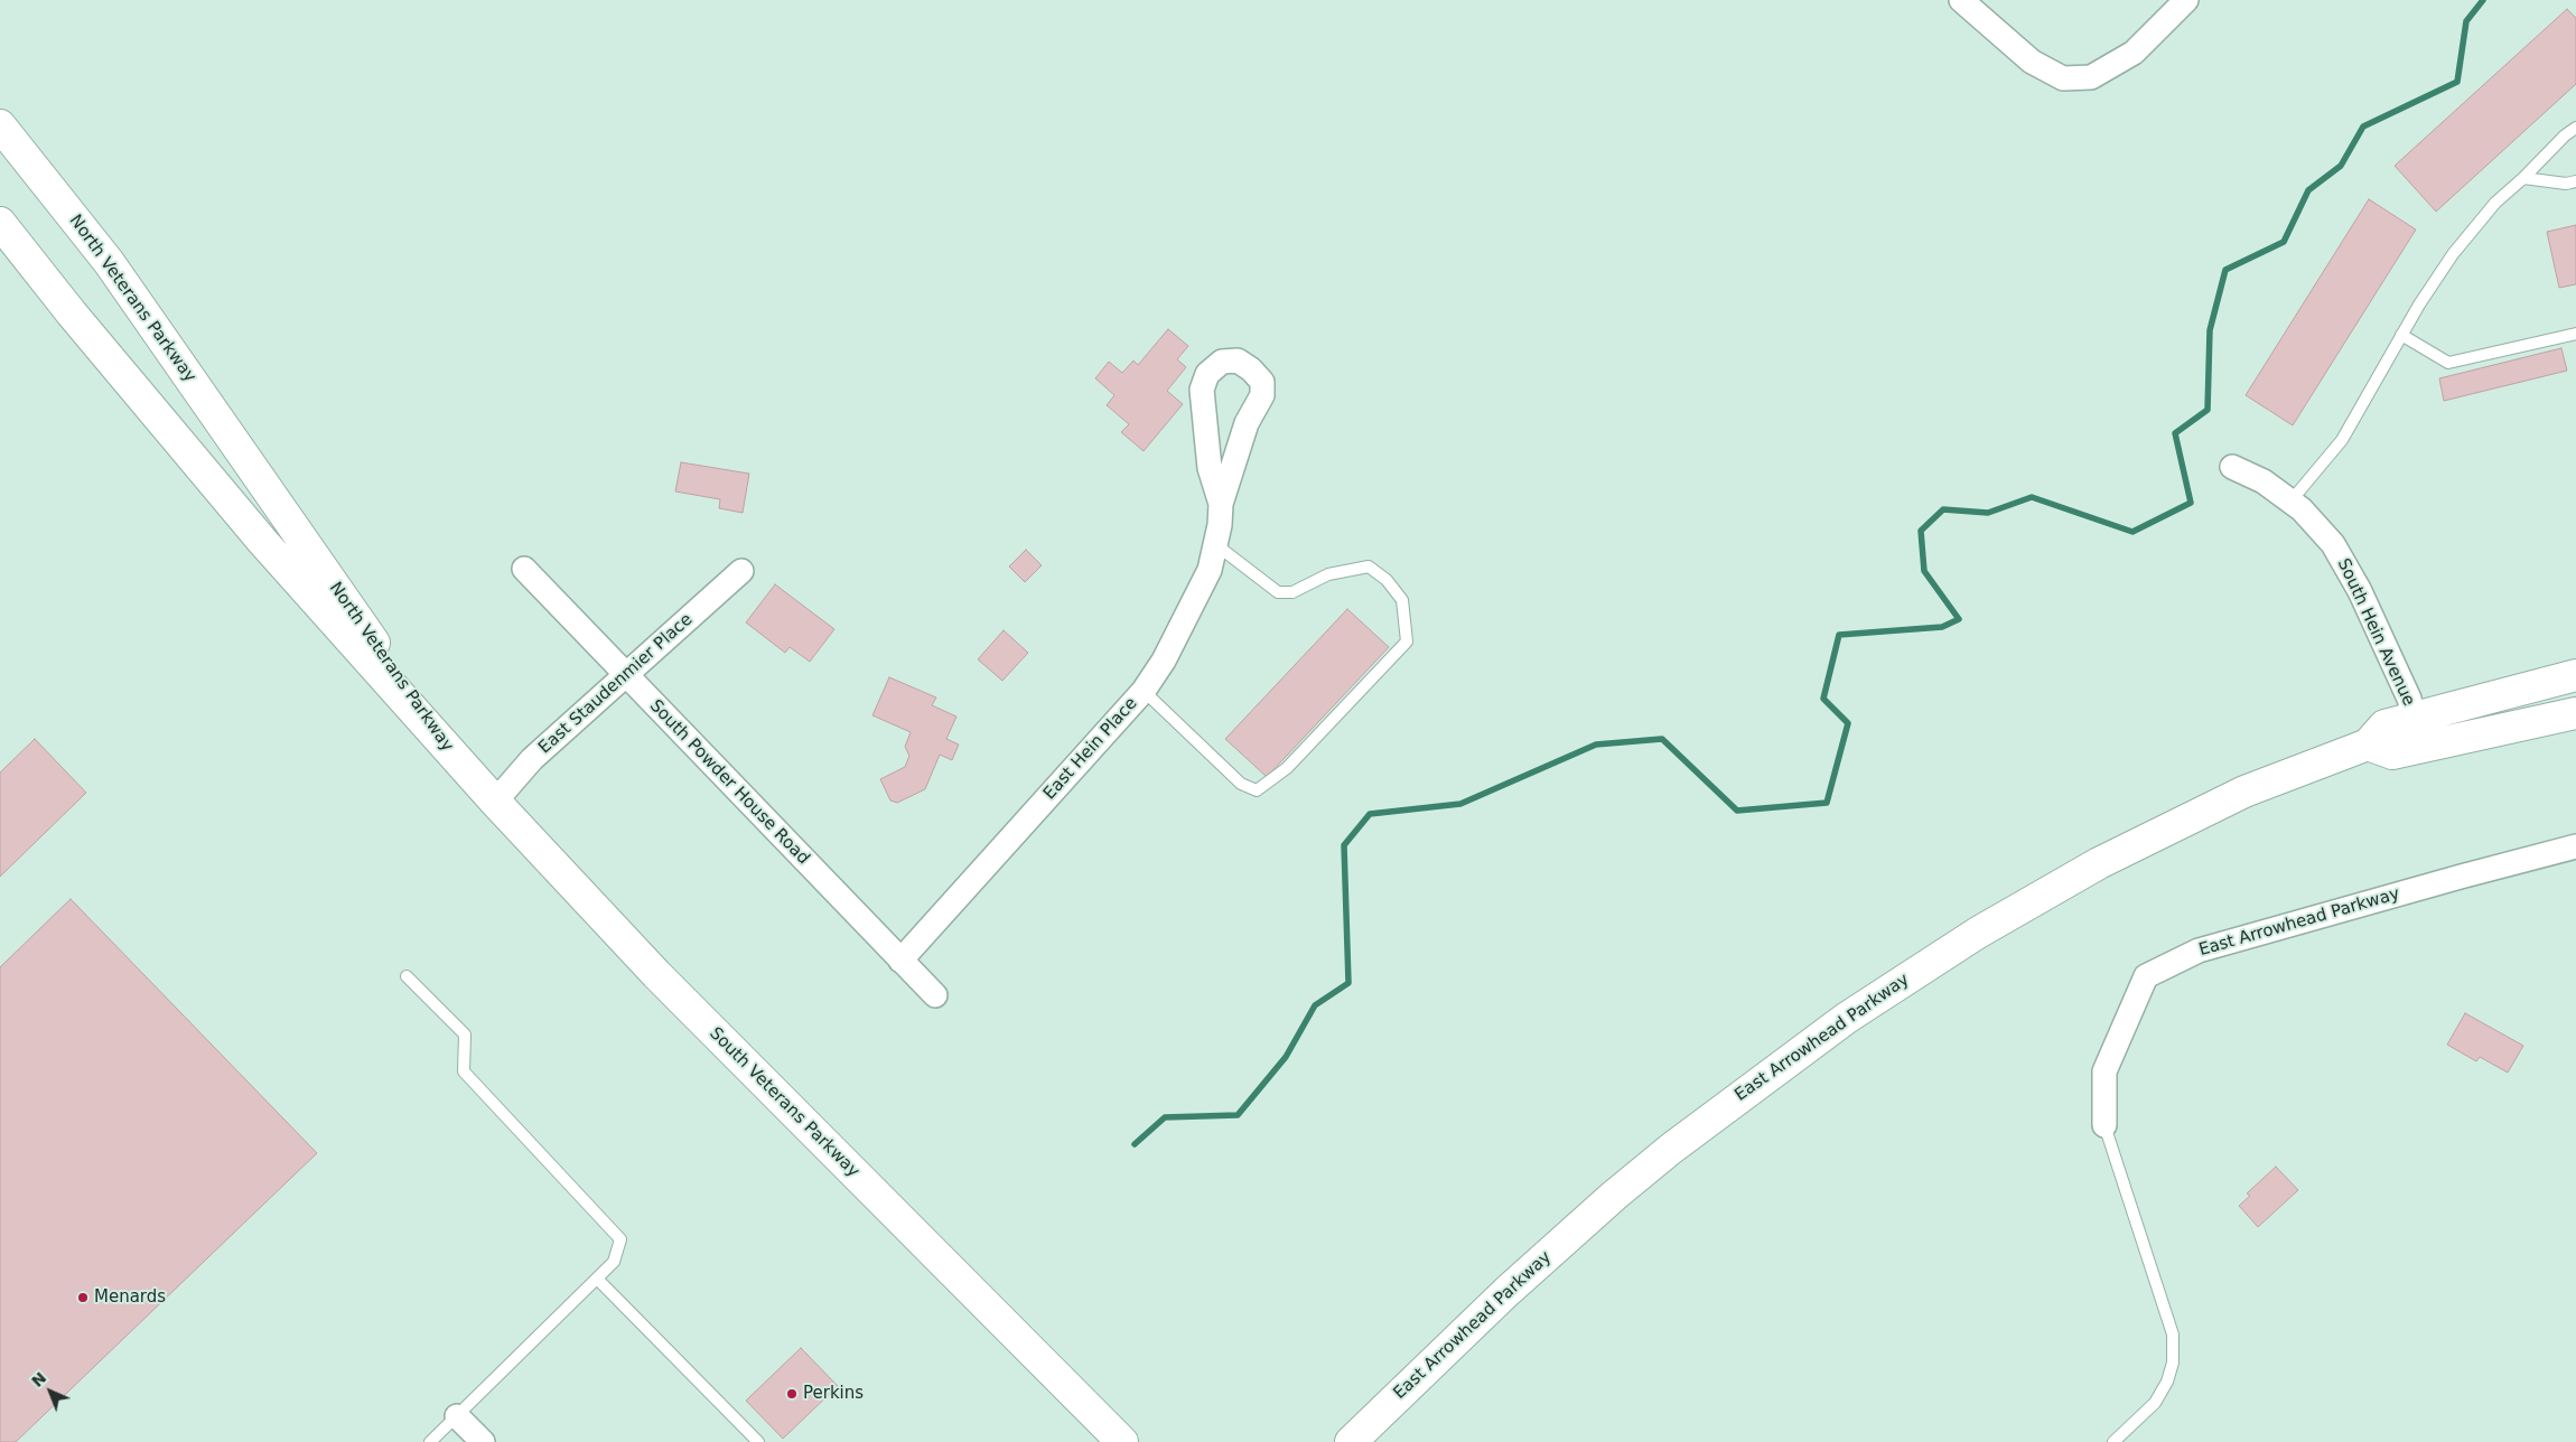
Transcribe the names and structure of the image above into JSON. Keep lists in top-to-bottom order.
{
  "streets": {
    "main road": ["North Veterans Parkway", "East Arrowhead Parkway", "South Veterans Parkway"],
    "street": [
      "South Hein Avenue",
      "East Staudenmier Place",
      "East Hein Place",
      "South Powder House Road"
    ]
  },
  "crossings": [
    ["North Veterans Parkway", "South Veterans Parkway"],
    ["South Hein Avenue", "East Arrowhead Parkway"],
    ["East Staudenmier Place", "South Powder House Road"],
    ["East Staudenmier Place", "South Veterans Parkway"],
    ["East Hein Place", "South Powder House Road"]
  ],
  "places": ["Menards", "Perkins"],
  "north": "top left"
}
